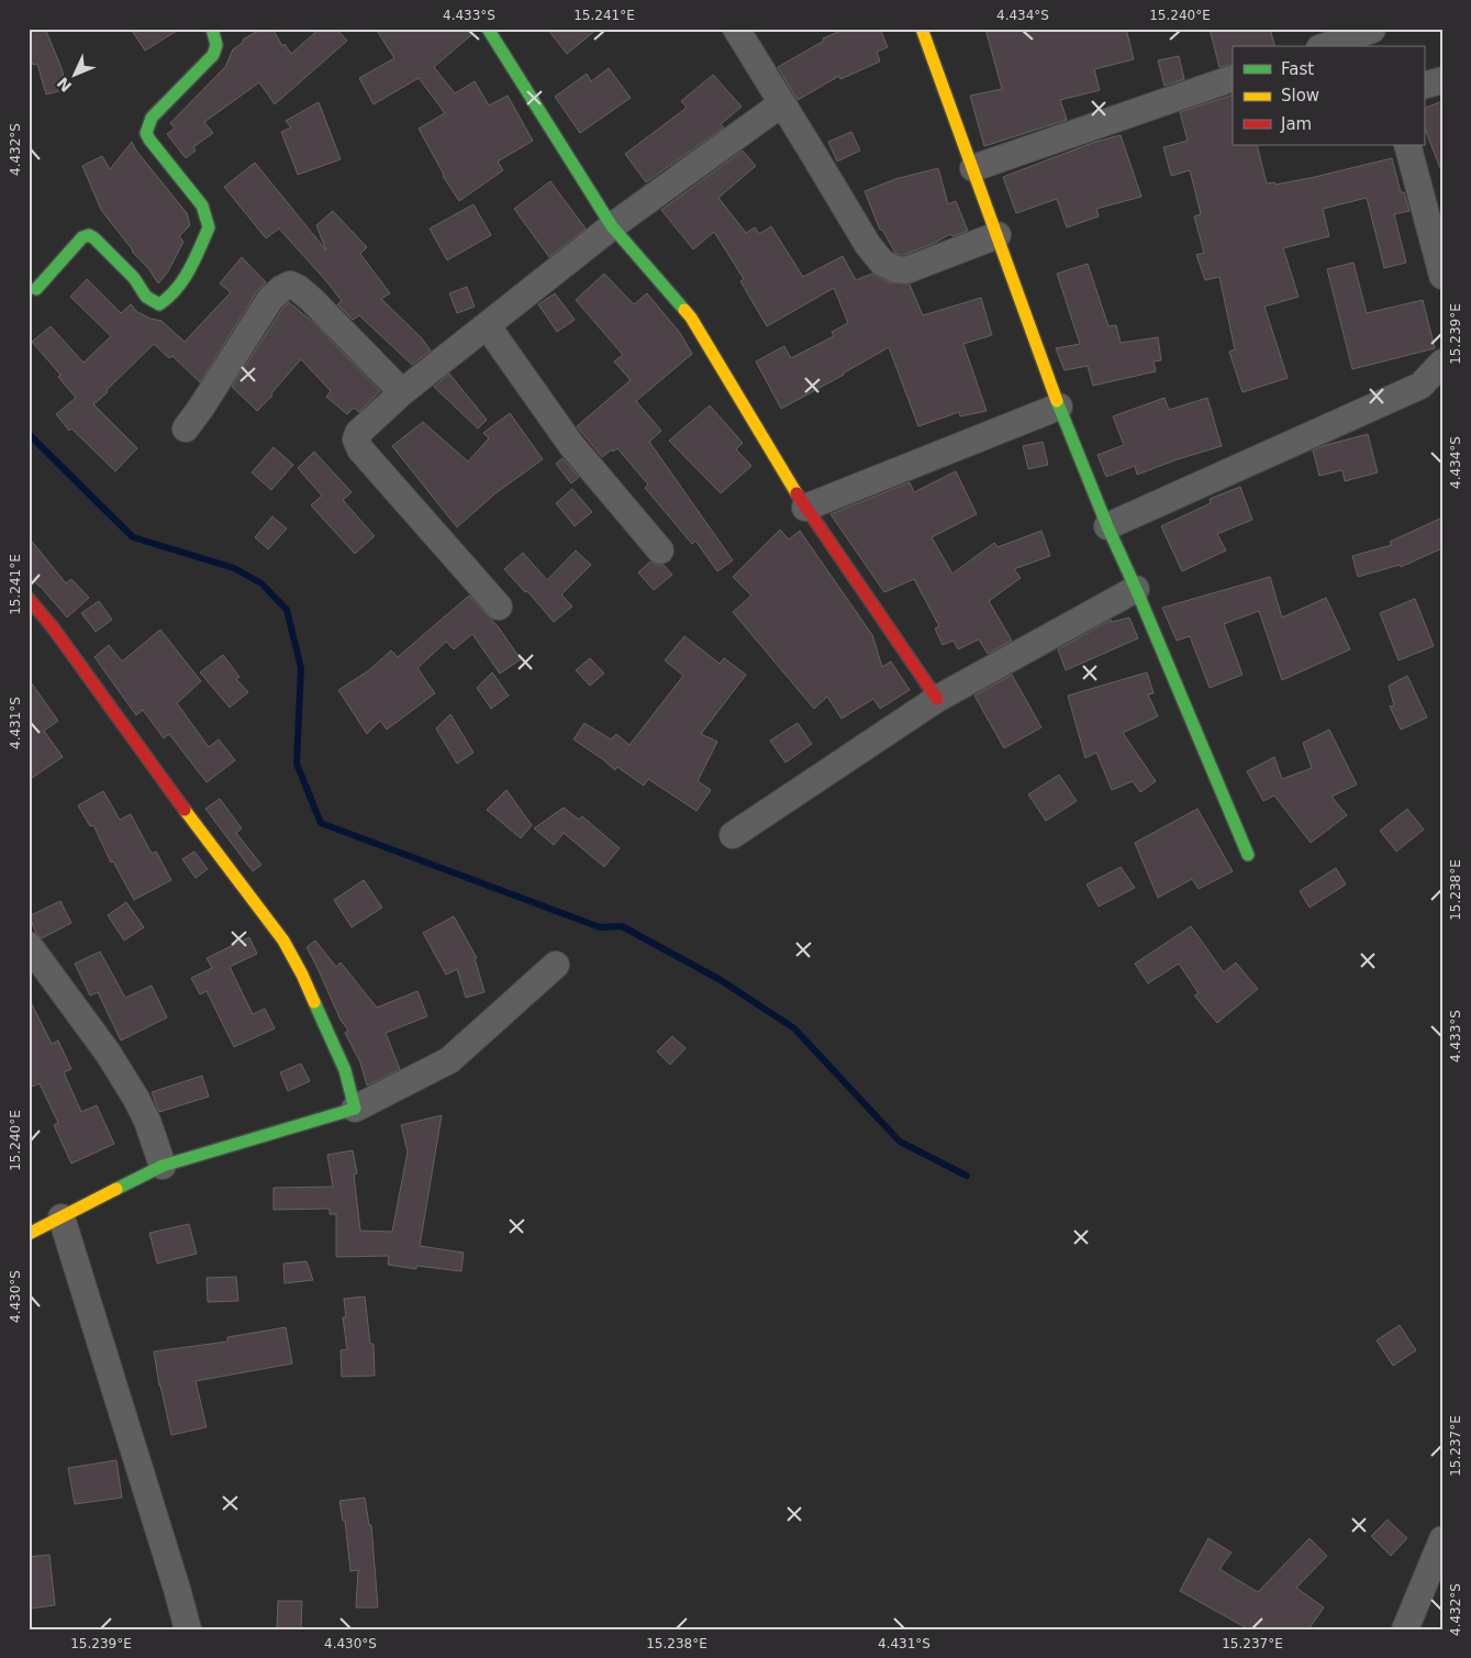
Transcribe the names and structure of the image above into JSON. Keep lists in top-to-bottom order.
{
  "legend": ["Fast", "Slow", "Jam"],
  "north": "bottom left",
  "coordinates": [
    "4.433°S",
    "15.241°E",
    "4.434°S",
    "15.240°E",
    "4.432°S",
    "15.239°E",
    "4.431°S",
    "15.238°E",
    "4.430°S",
    "15.237°E"
  ]
}
